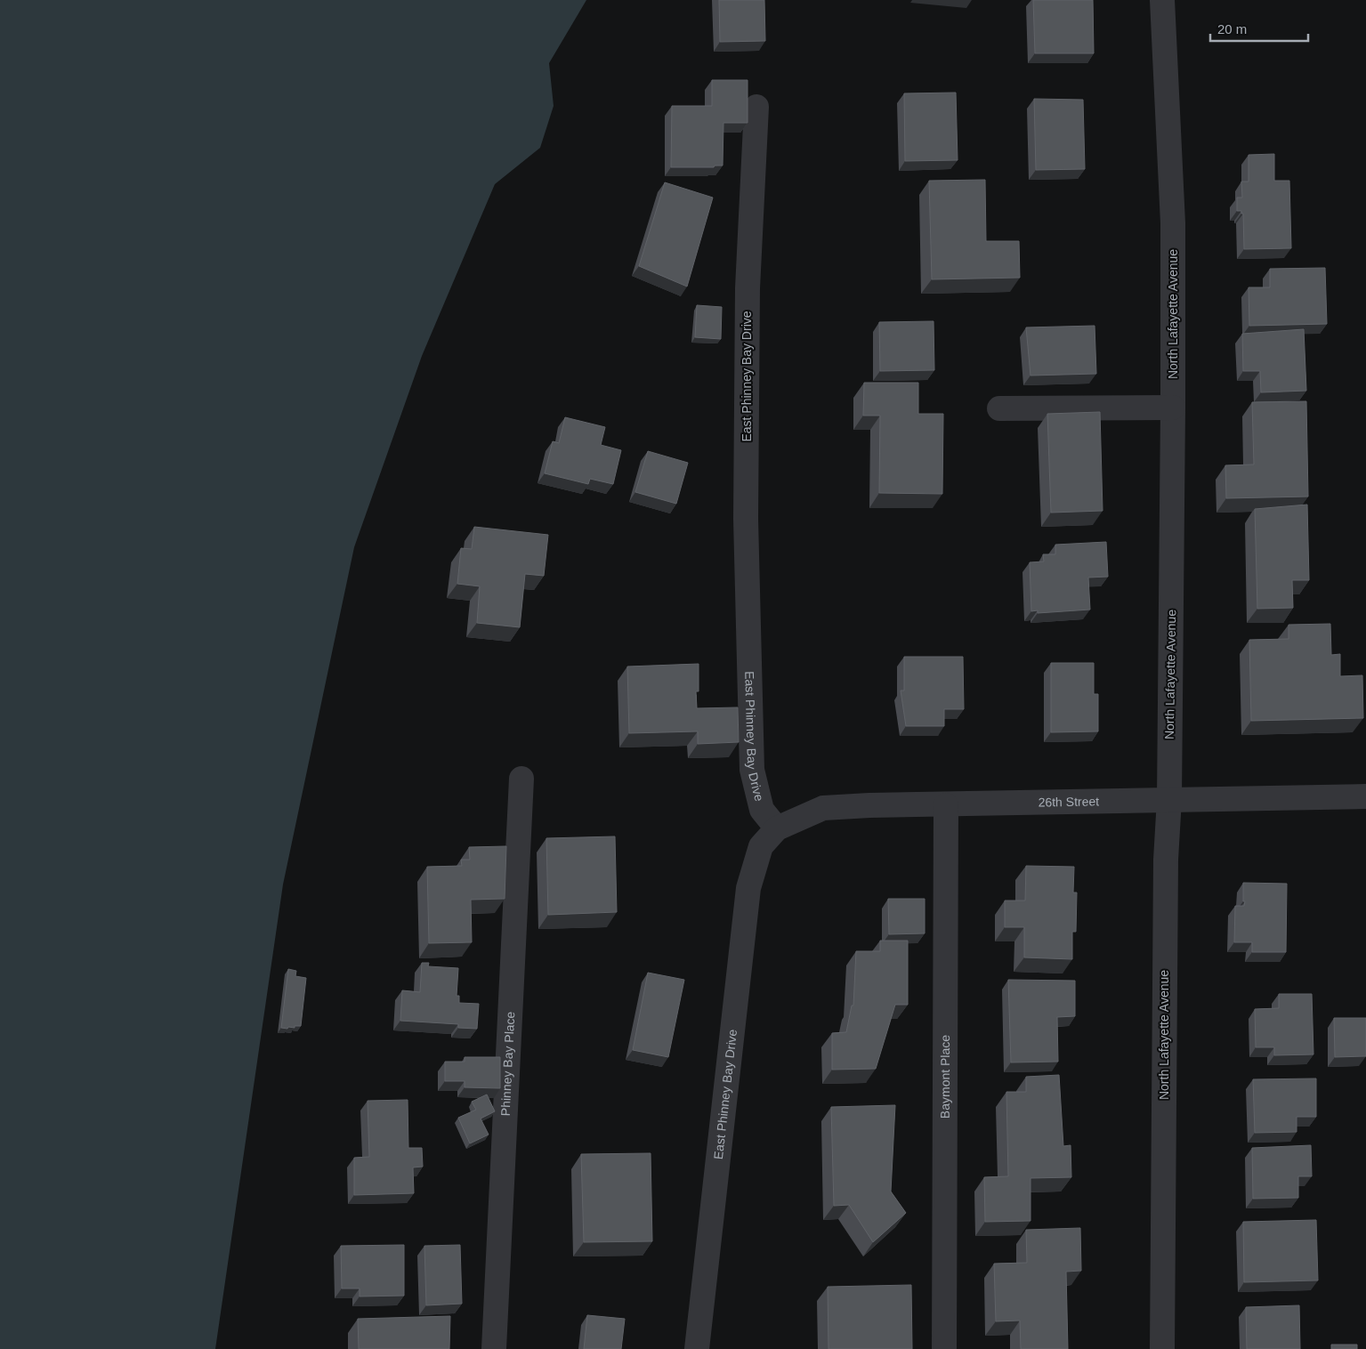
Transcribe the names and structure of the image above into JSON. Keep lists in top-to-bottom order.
{
  "streets": {
    "street": [
      "North Lafayette Avenue",
      "East Phinney Bay Drive",
      "26th Street",
      "Phinney Bay Place",
      "Baymont Place"
    ]
  },
  "crossings": [
    ["North Lafayette Avenue", "26th Street"],
    ["East Phinney Bay Drive", "26th Street"],
    ["26th Street", "Baymont Place"]
  ],
  "scale_bar": "20 m"
}
